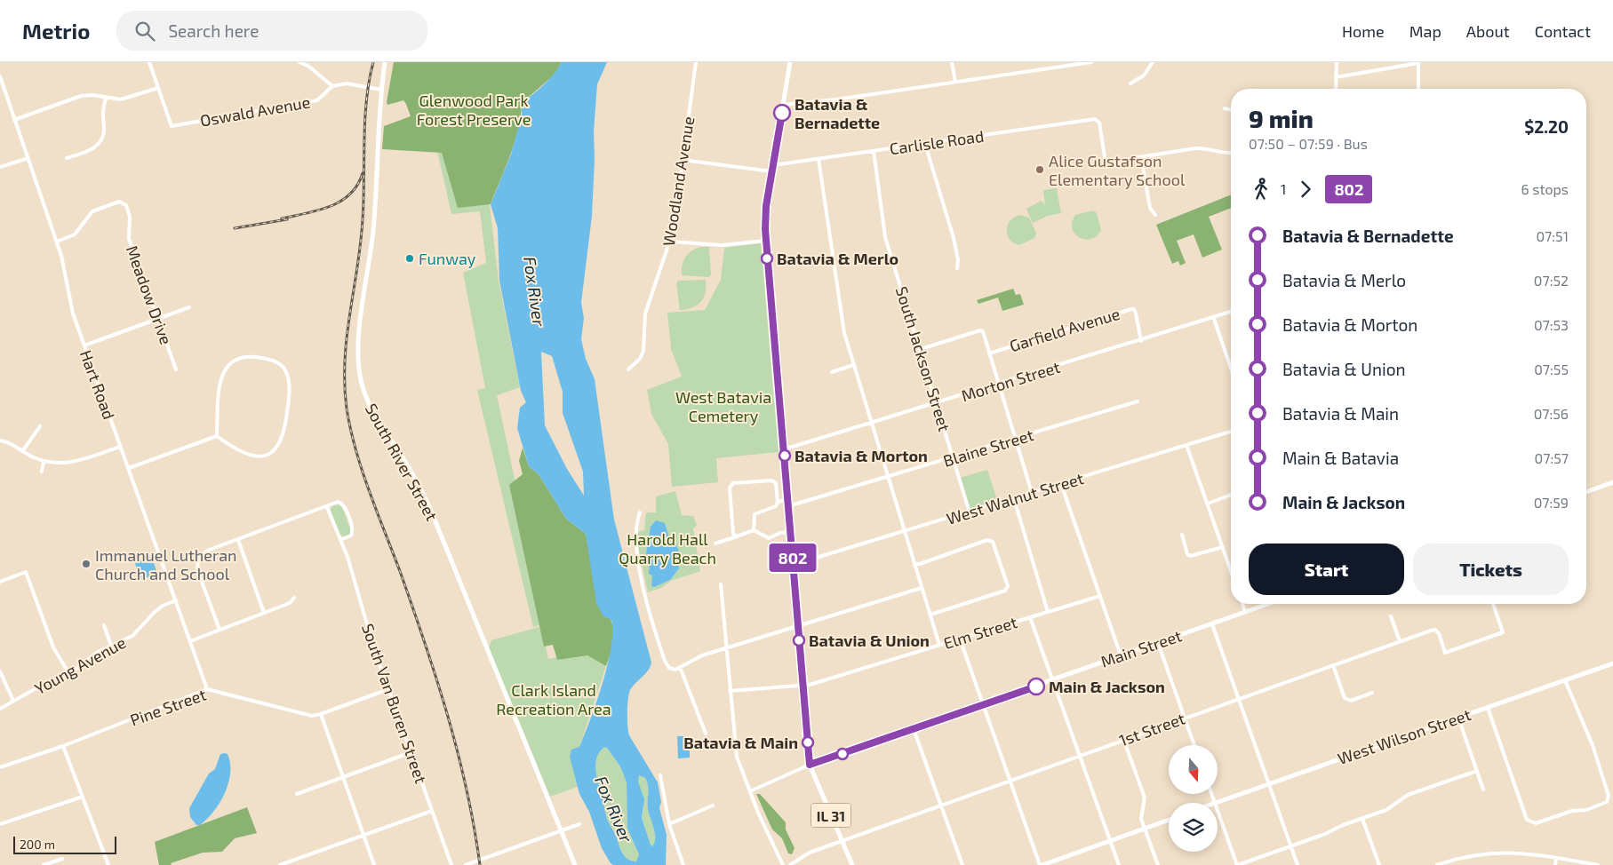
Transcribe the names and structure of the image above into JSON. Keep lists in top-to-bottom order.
{
  "streets": {
    "main road": [
      "South River Street",
      "Main Street",
      "West Wilson Street",
      "IL 31"
    ],
    "street": [
      "Oswald Avenue",
      "Carlisle Road",
      "Woodland Avenue",
      "Meadow Drive",
      "Garfield Avenue",
      "South Jackson Street",
      "Morton Street",
      "Hart Road",
      "Blaine Street",
      "West Walnut Street",
      "Elm Street",
      "Young Avenue",
      "South Van Buren Street",
      "Pine Street",
      "1st Street"
    ]
  },
  "crossings": [
    ["Carlisle Road", "South Jackson Street"],
    ["Carlisle Road", "IL 31"],
    ["Meadow Drive", "Hart Road"],
    ["Garfield Avenue", "Morton Street"],
    ["South Jackson Street", "Morton Street"],
    ["South Jackson Street", "Blaine Street"],
    ["South Jackson Street", "West Walnut Street"],
    ["Morton Street", "IL 31"],
    ["Hart Road", "Young Avenue"],
    ["Hart Road", "Pine Street"],
    ["Blaine Street", "IL 31"],
    ["West Walnut Street", "IL 31"],
    ["Elm Street", "IL 31"],
    ["Main Street", "IL 31"],
    ["South Van Buren Street", "Pine Street"],
    ["1st Street", "IL 31"]
  ],
  "water": ["Fox River"],
  "parks": [
    "Glenwood Park Forest Preserve",
    "West Batavia Cemetery",
    "Harold Hall Quarry Beach",
    "Clark Island Recreation Area"
  ],
  "places": [
    "Batavia & Bernadette",
    "Alice Gustafson Elementary School",
    "Funway",
    "Batavia & Merlo",
    "Batavia & Morton",
    "Immanuel Lutheran Church and School",
    "Batavia & Union",
    "Main & Jackson",
    "Batavia & Main"
  ],
  "lines": ["bus line 802"],
  "scale_bar": "200 m",
  "north": "bottom",
  "page": {
    "header": "Metrio",
    "search": "Search here",
    "nav": [
      "Home",
      "Map",
      "About",
      "Contact"
    ],
    "on_map": "802",
    "heading": ["9 min", "07:50 – 07:59 · Bus", "$2.20"],
    "legs": ["1", "802", "6 stops"],
    "list": [
      {
        "name": "Batavia & Bernadette",
        "value": "07:51"
      },
      {
        "name": "Batavia & Merlo",
        "value": "07:52"
      },
      {
        "name": "Batavia & Morton",
        "value": "07:53"
      },
      {
        "name": "Batavia & Union",
        "value": "07:55"
      },
      {
        "name": "Batavia & Main",
        "value": "07:56"
      },
      {
        "name": "Main & Batavia",
        "value": "07:57"
      },
      {
        "name": "Main & Jackson",
        "value": "07:59"
      }
    ],
    "buttons": ["Start", "Tickets"],
    "scale": "200 m"
  }
}
